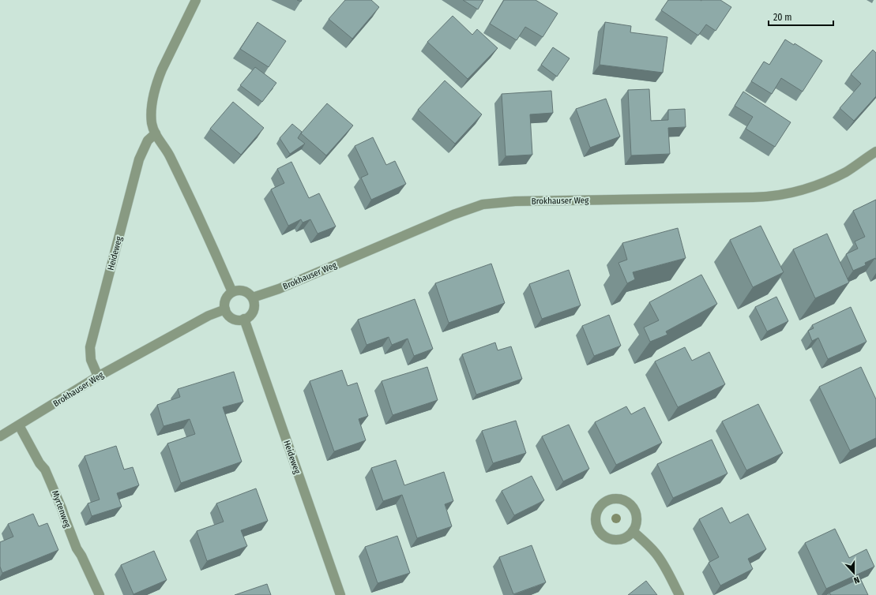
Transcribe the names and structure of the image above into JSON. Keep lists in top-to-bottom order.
{
  "streets": {
    "street": ["Brokhauser Weg", "Heideweg", "Myrtenweg"]
  },
  "crossings": [
    ["Brokhauser Weg", "Heideweg"],
    ["Brokhauser Weg", "Myrtenweg"]
  ],
  "scale_bar": "20 m",
  "north": "bottom"
}
